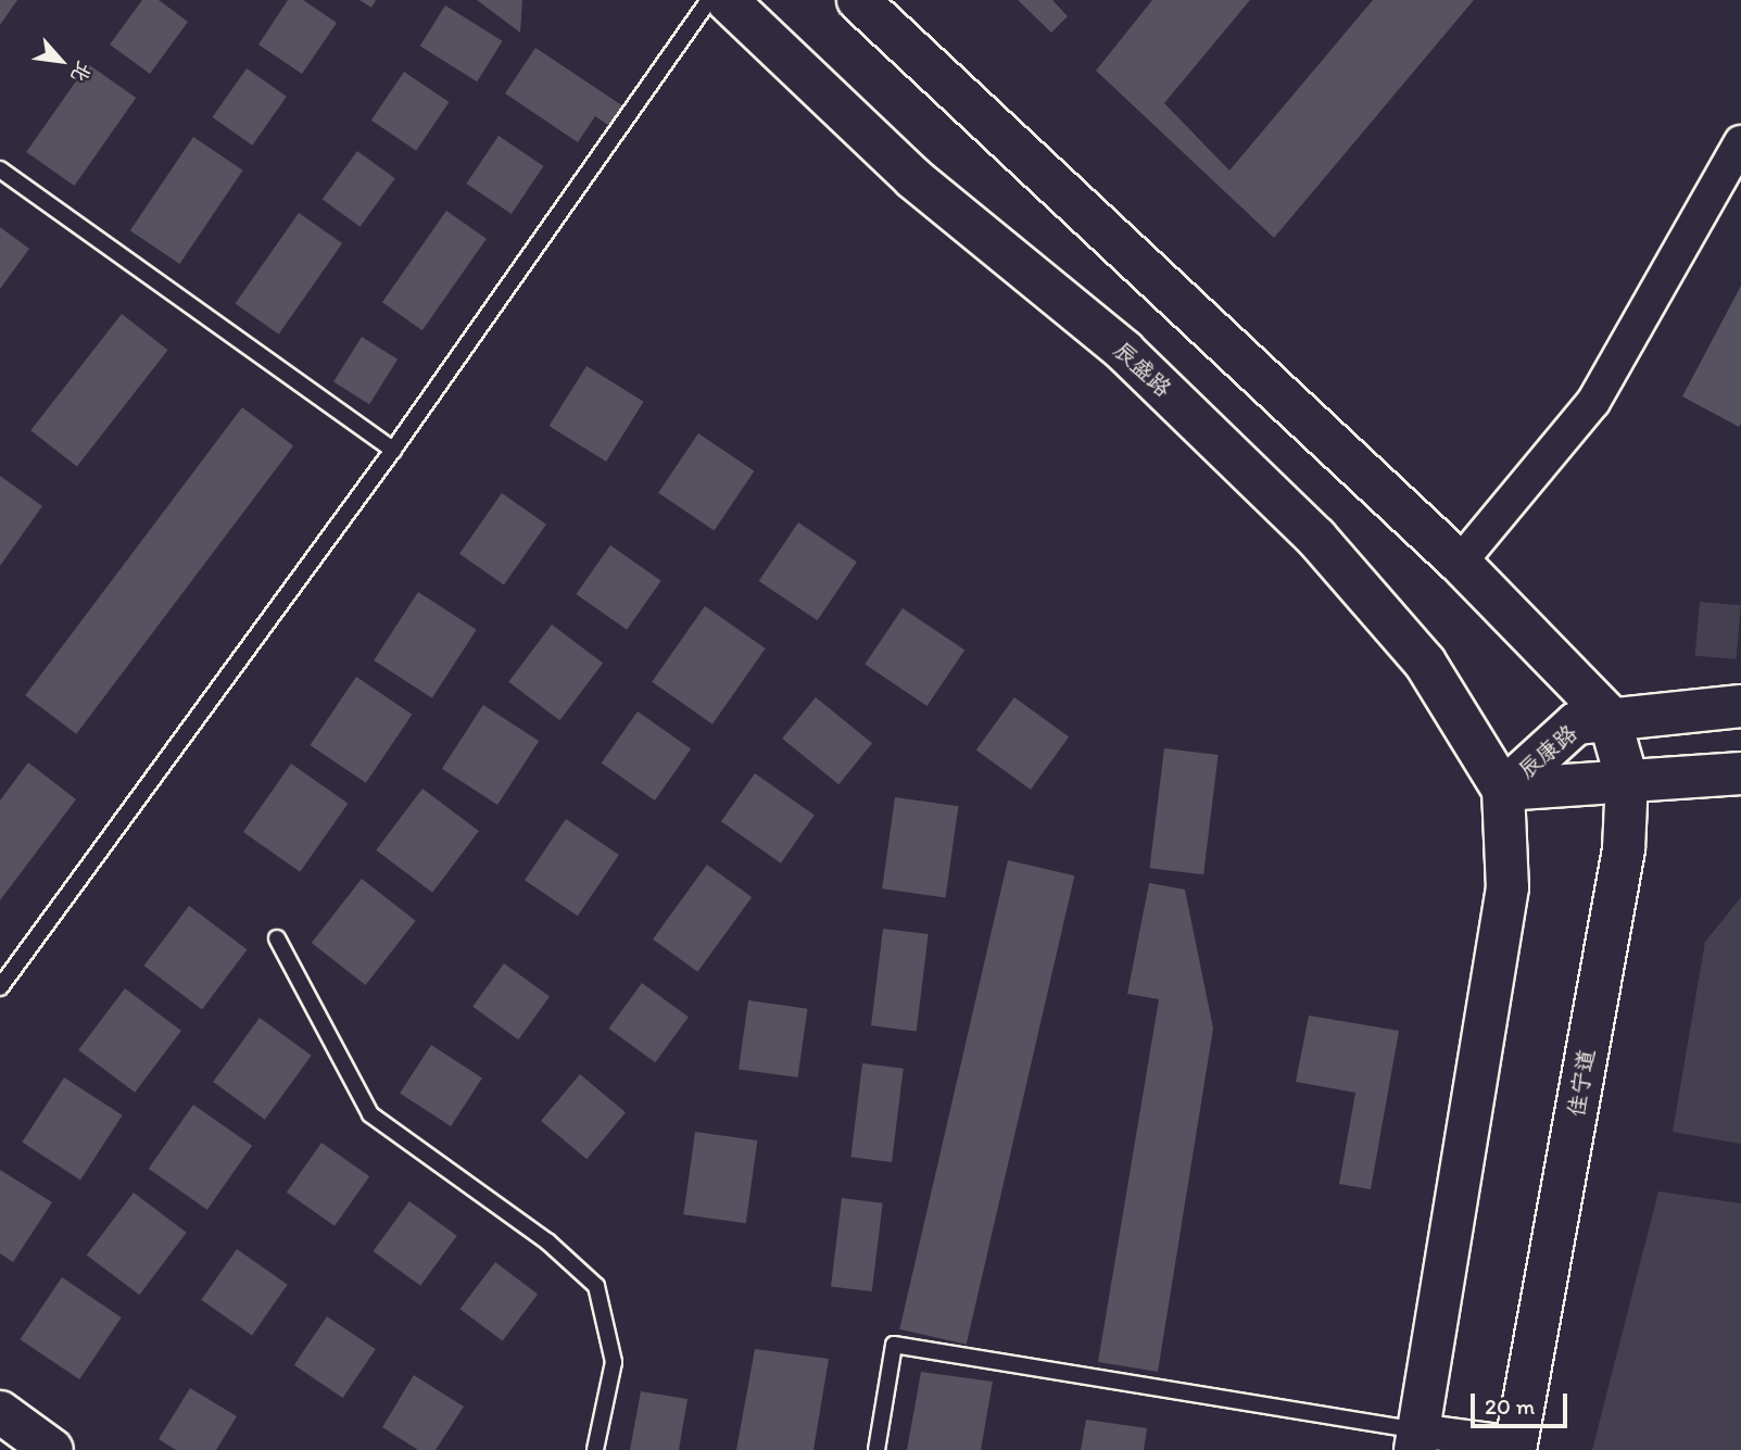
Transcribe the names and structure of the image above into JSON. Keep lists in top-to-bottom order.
{
  "streets": {
    "main road": ["辰盛路", "辰康路", "佳宁道"]
  },
  "crossings": [
    ["辰盛路", "辰康路"],
    ["辰康路", "佳宁道"]
  ],
  "scale_bar": "20 m",
  "north": "bottom right"
}
